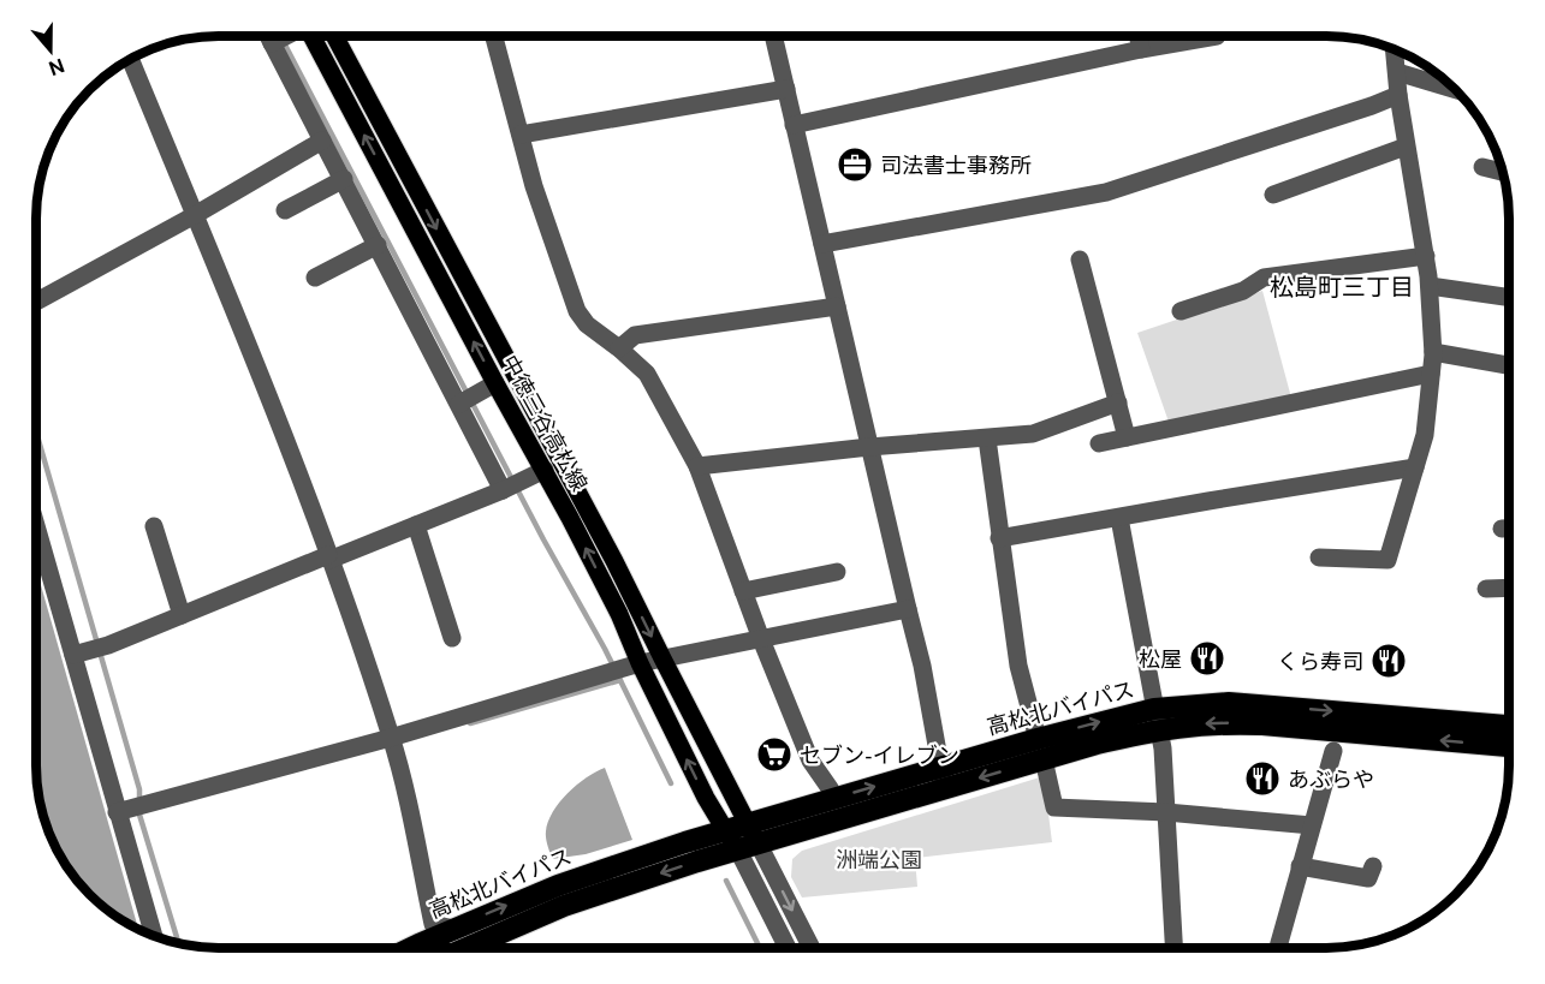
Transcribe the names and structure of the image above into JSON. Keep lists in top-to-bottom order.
{
  "streets": {
    "highway": ["高松北バイパス"],
    "main road": ["中徳三谷高松線"]
  },
  "crossings": [
    ["中徳三谷高松線", "高松北バイパス"]
  ],
  "districts": ["松島町三丁目"],
  "parks": ["洲端公園"],
  "places": {
    "office": ["司法書士事務所"],
    "restaurant": ["松屋", "くら寿司", "あぶらや"],
    "supermarket": ["セブン-イレブン"]
  },
  "north": "bottom"
}
